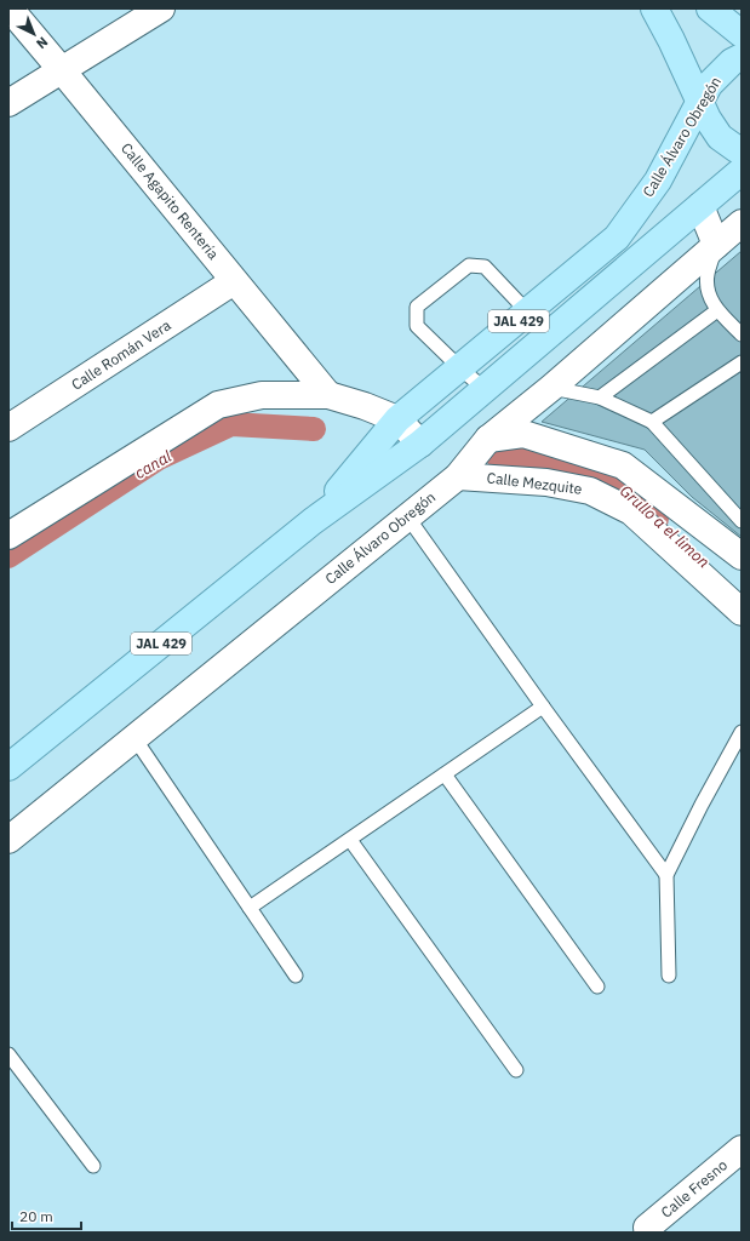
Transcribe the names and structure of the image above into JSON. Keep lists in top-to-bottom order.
{
  "streets": {
    "main road": ["Calle Álvaro Obregón", "JAL 429"],
    "street": [
      "Calle Agapito Rentería",
      "Calle Román Vera",
      "Calle Mezquite",
      "Calle Fresno"
    ]
  },
  "crossings": [
    ["Calle Álvaro Obregón", "Calle Mezquite"],
    ["Calle Agapito Rentería", "Calle Román Vera"]
  ],
  "water": ["canal", "Grullo a el limon"],
  "scale_bar": "20 m",
  "north": "bottom right"
}
